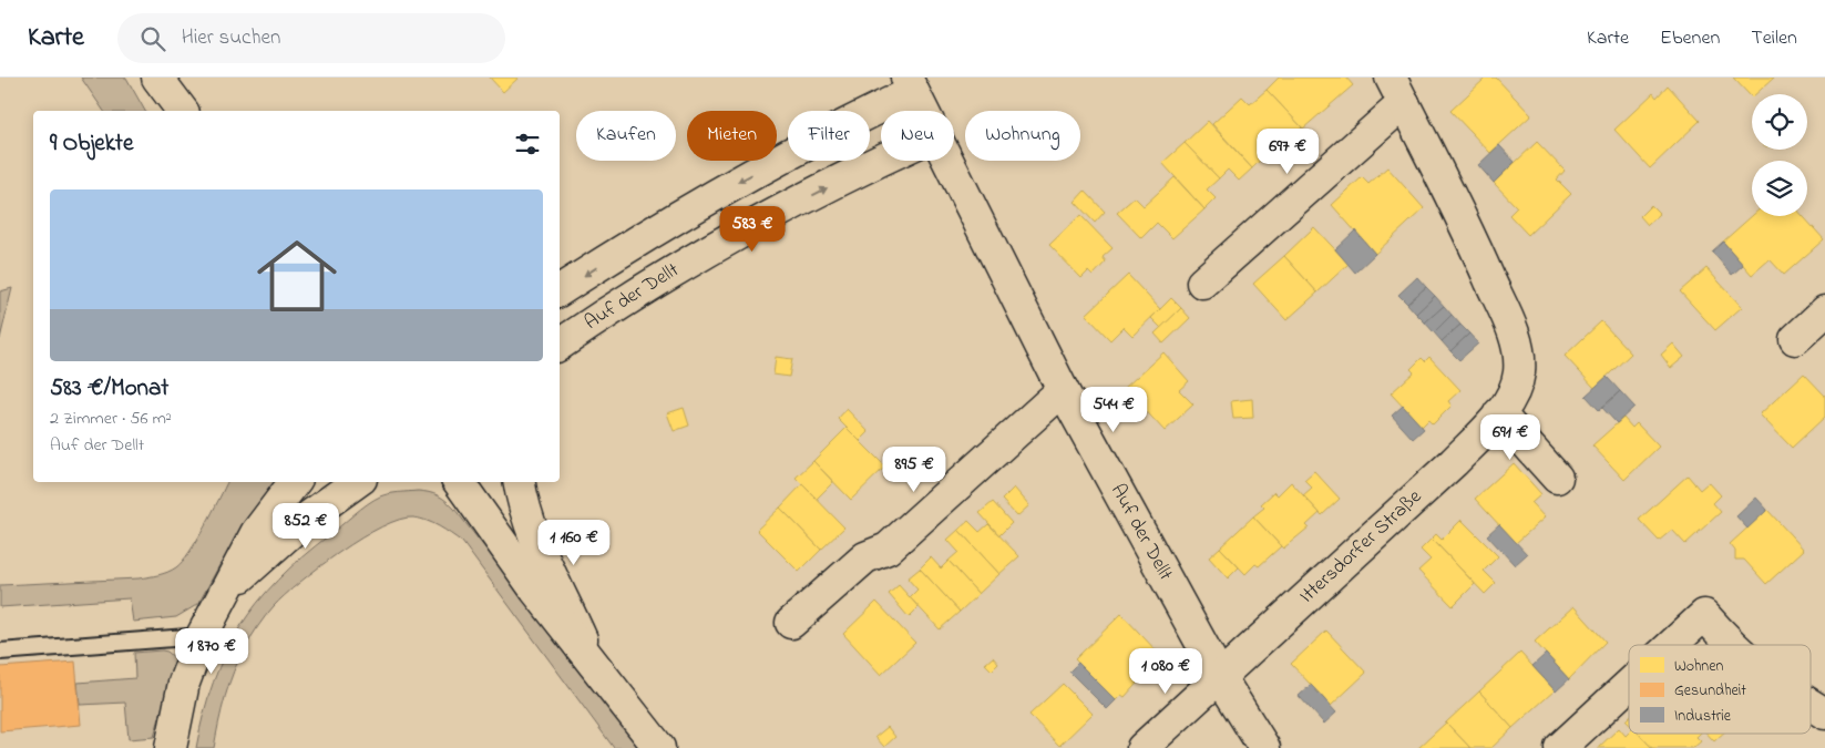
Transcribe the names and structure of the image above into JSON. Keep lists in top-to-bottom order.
{
  "streets": {
    "street": ["Auf der Dellt", "Ittersdorfer Straße"]
  },
  "crossings": [
    ["Auf der Dellt", "Ittersdorfer Straße"]
  ],
  "legend": ["Wohnen", "Gesundheit", "Industrie"],
  "page": {
    "header": "Karte",
    "search": "Hier suchen",
    "nav": ["Karte", "Ebenen", "Teilen"],
    "chip": [
      "Kaufen",
      "Mieten",
      "Filter",
      "Neu",
      "Wohnung"
    ],
    "heading": "9 Objekte",
    "price": [
      "697 €",
      "583 €",
      "544 €",
      "691 €",
      "895 €",
      "852 €",
      "1 160 €",
      "1 870 €",
      "1 080 €"
    ],
    "list": [
      {
        "name": "583 €/Monat",
        "note": "2 Zimmer · 56 m² · Auf der Dellt"
      }
    ]
  }
}
